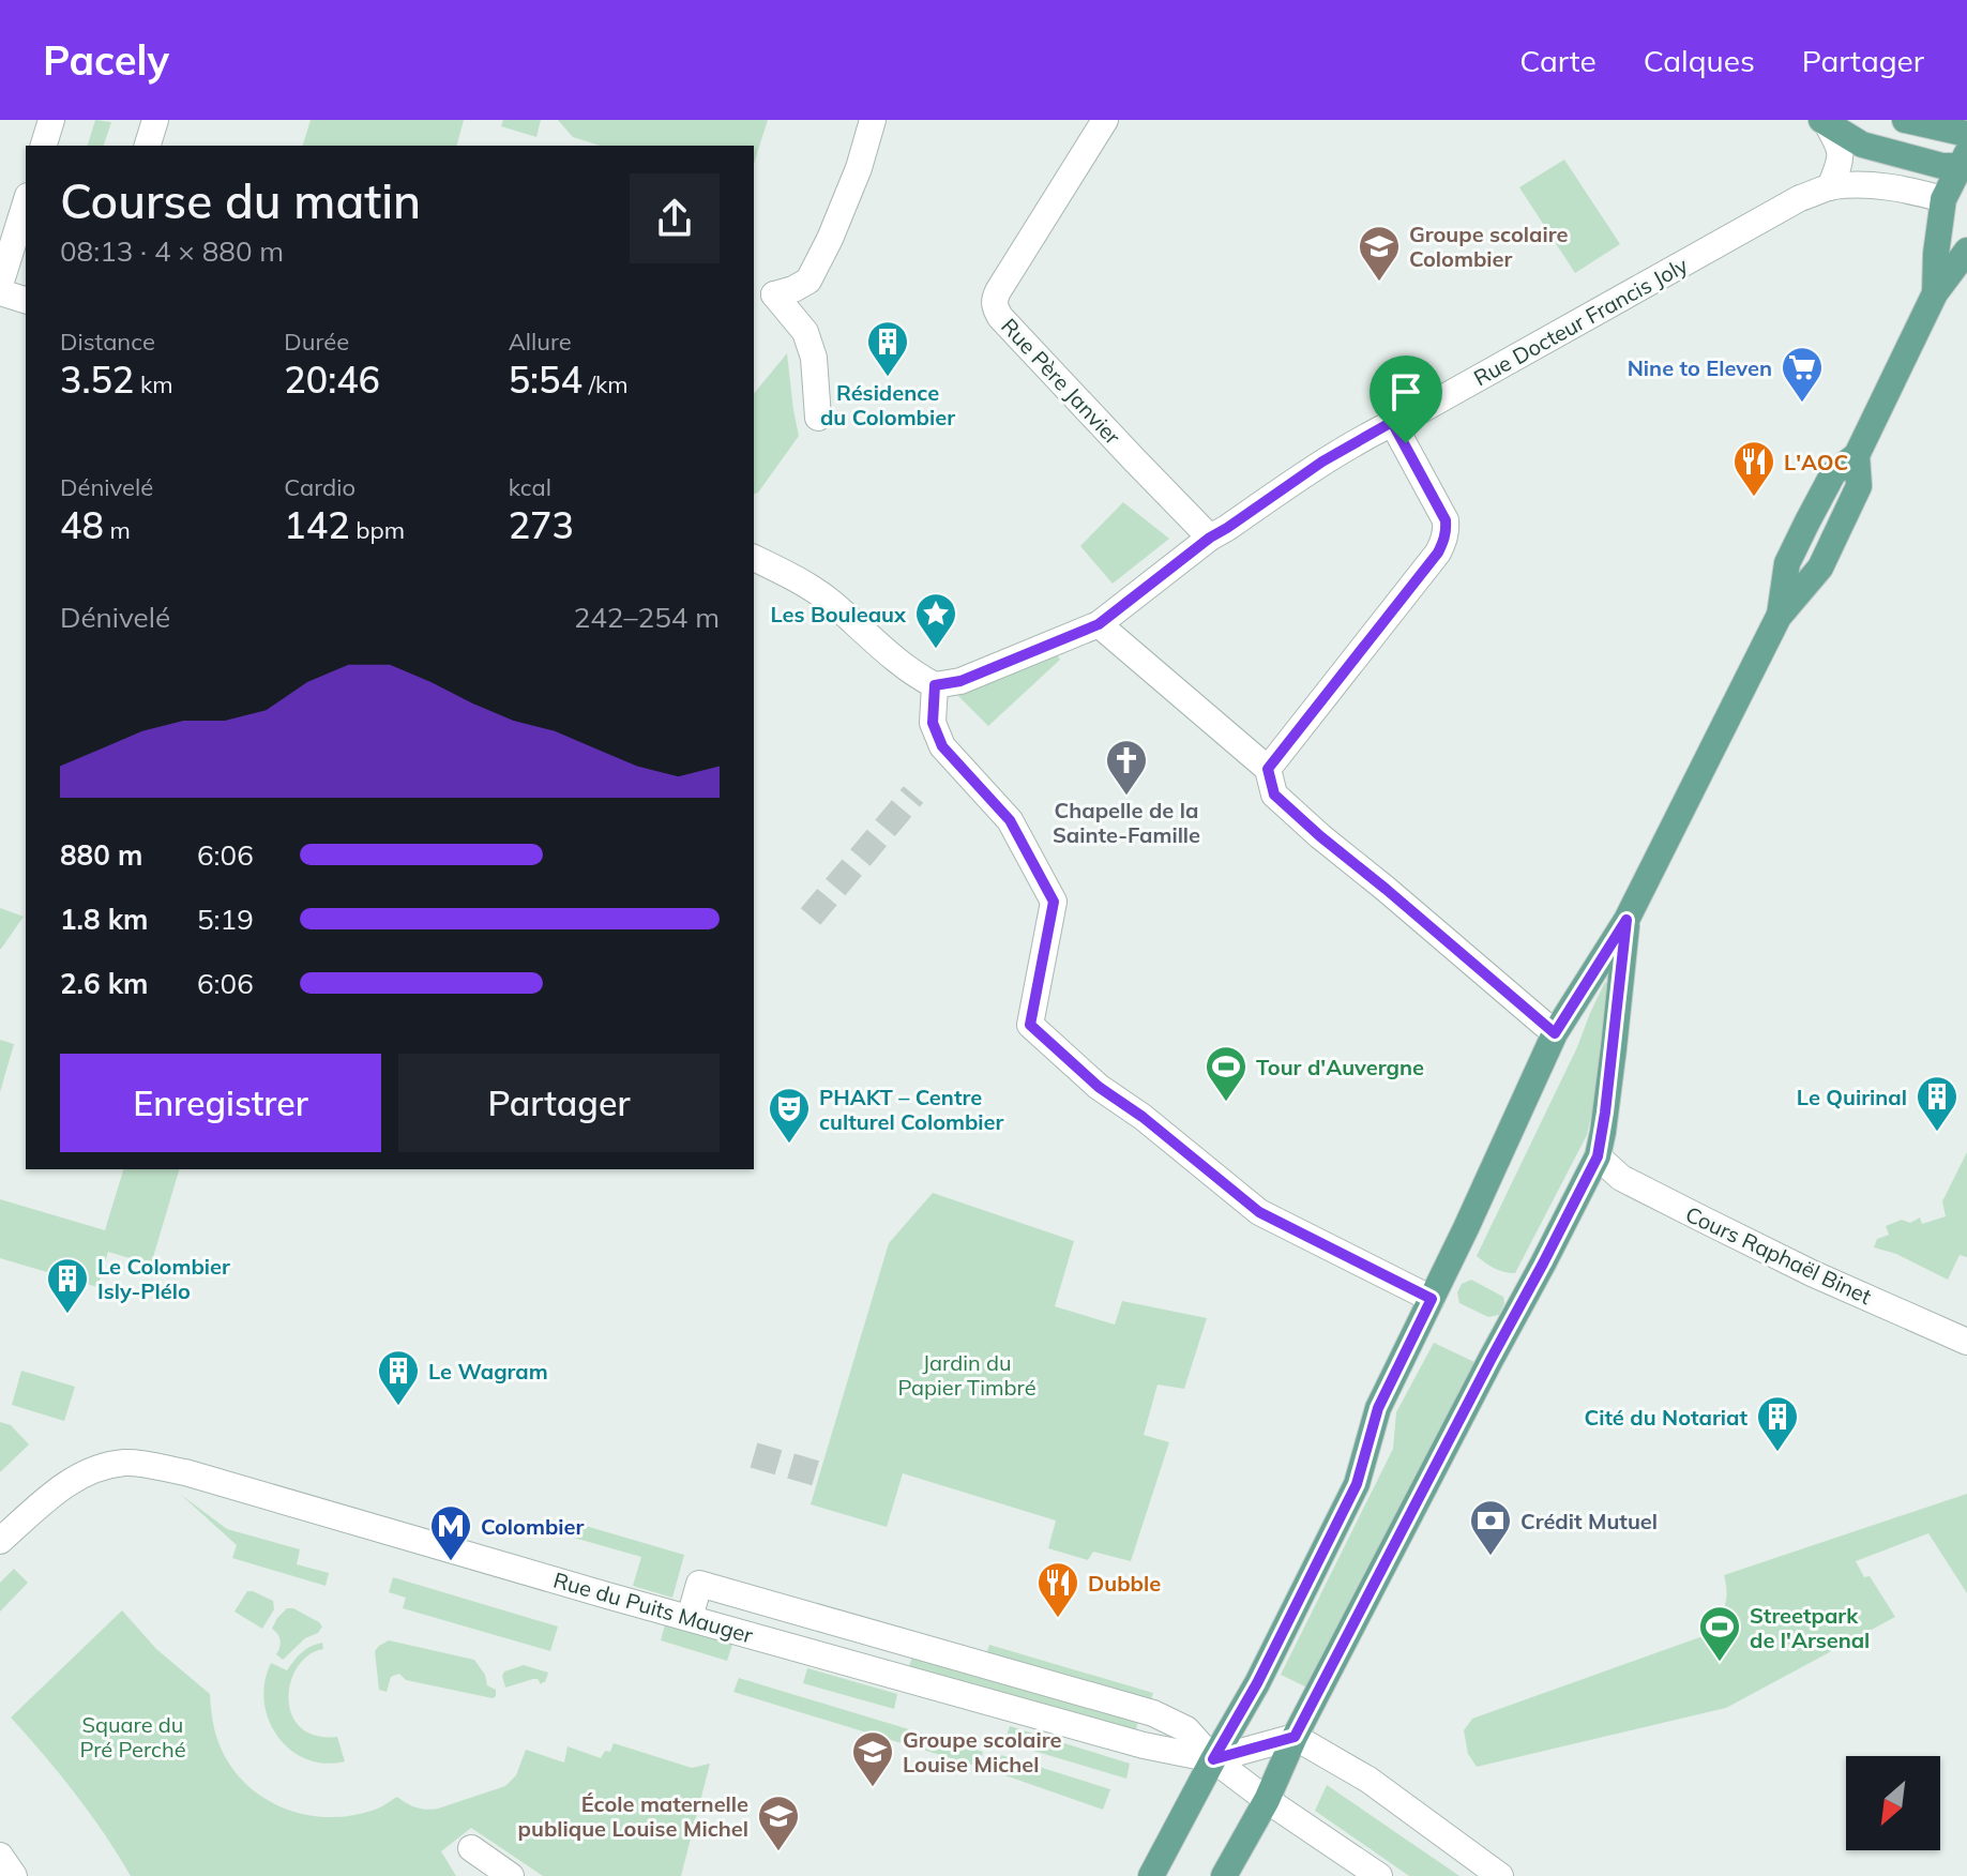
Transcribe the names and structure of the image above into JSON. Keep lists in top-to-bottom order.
{
  "streets": {
    "street": [
      "Rue Docteur Francis Joly",
      "Rue Père Janvier",
      "Cours Raphaël Binet",
      "Rue du Puits Mauger"
    ]
  },
  "crossings": [
    ["Rue Docteur Francis Joly", "Rue Père Janvier"]
  ],
  "parks": ["Jardin du Papier Timbré", "Square du Pré Perché"],
  "places": {
    "school or university": ["Groupe scolaire Colombier", "Groupe scolaire Louise Michel", "École maternelle publique Louise Michel"],
    "building": [
      "Résidence du Colombier",
      "Le Quirinal",
      "Le Colombier Isly-Plélo",
      "Le Wagram",
      "Cité du Notariat"
    ],
    "supermarket": ["Nine to Eleven"],
    "restaurant": ["L'AOC", "Dubble"],
    "place": ["Les Bouleaux"],
    "church": ["Chapelle de la Sainte-Famille"],
    "sports": ["Tour d'Auvergne", "Streetpark de l'Arsenal"],
    "theatre": ["PHAKT – Centre culturel Colombier"],
    "bank": ["Crédit Mutuel"],
    "metro station": ["Colombier"]
  },
  "north": "bottom left",
  "page": {
    "header": "Pacely",
    "nav": ["Carte", "Calques", "Partager"],
    "heading": ["Course du matin", "08:13 · 4 × 880 m"],
    "stats": [
      ["Distance", "3.52 km"],
      ["Durée", "20:46"],
      ["Allure", "5:54 /km"],
      ["Dénivelé", "48 m"],
      ["Cardio", "142 bpm"],
      ["kcal", "273"]
    ],
    "chart": ["Dénivelé", "242–254 m"],
    "list": [
      {
        "name": "880 m",
        "note": "6:06"
      },
      {
        "name": "1.8 km",
        "note": "5:19"
      },
      {
        "name": "2.6 km",
        "note": "6:06"
      }
    ],
    "buttons": ["Enregistrer", "Partager"]
  }
}
